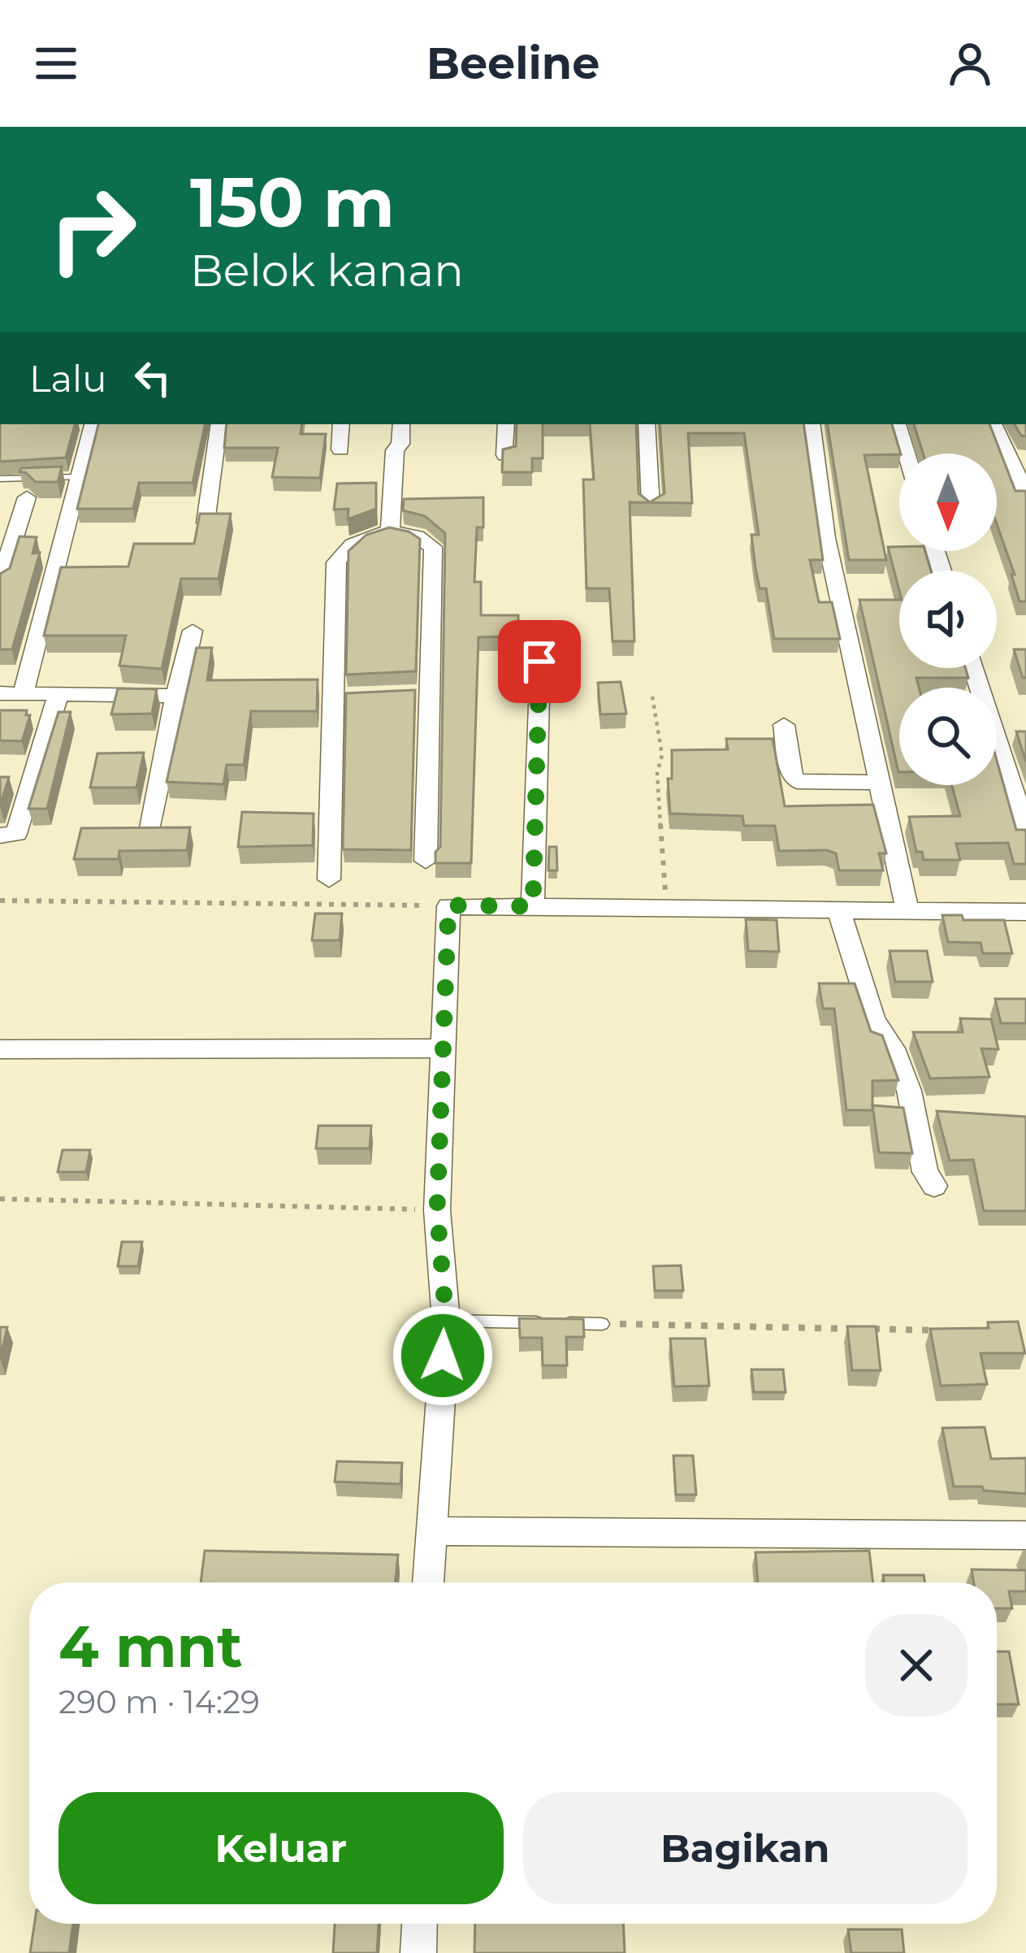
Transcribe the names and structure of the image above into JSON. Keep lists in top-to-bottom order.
{
  "north": "bottom",
  "page": {
    "header": "Beeline",
    "turn": ["150 m", "Belok kanan"],
    "then": "Lalu",
    "heading": ["4 mnt", "290 m · 14:29"],
    "buttons": ["Keluar", "Bagikan"]
  }
}
